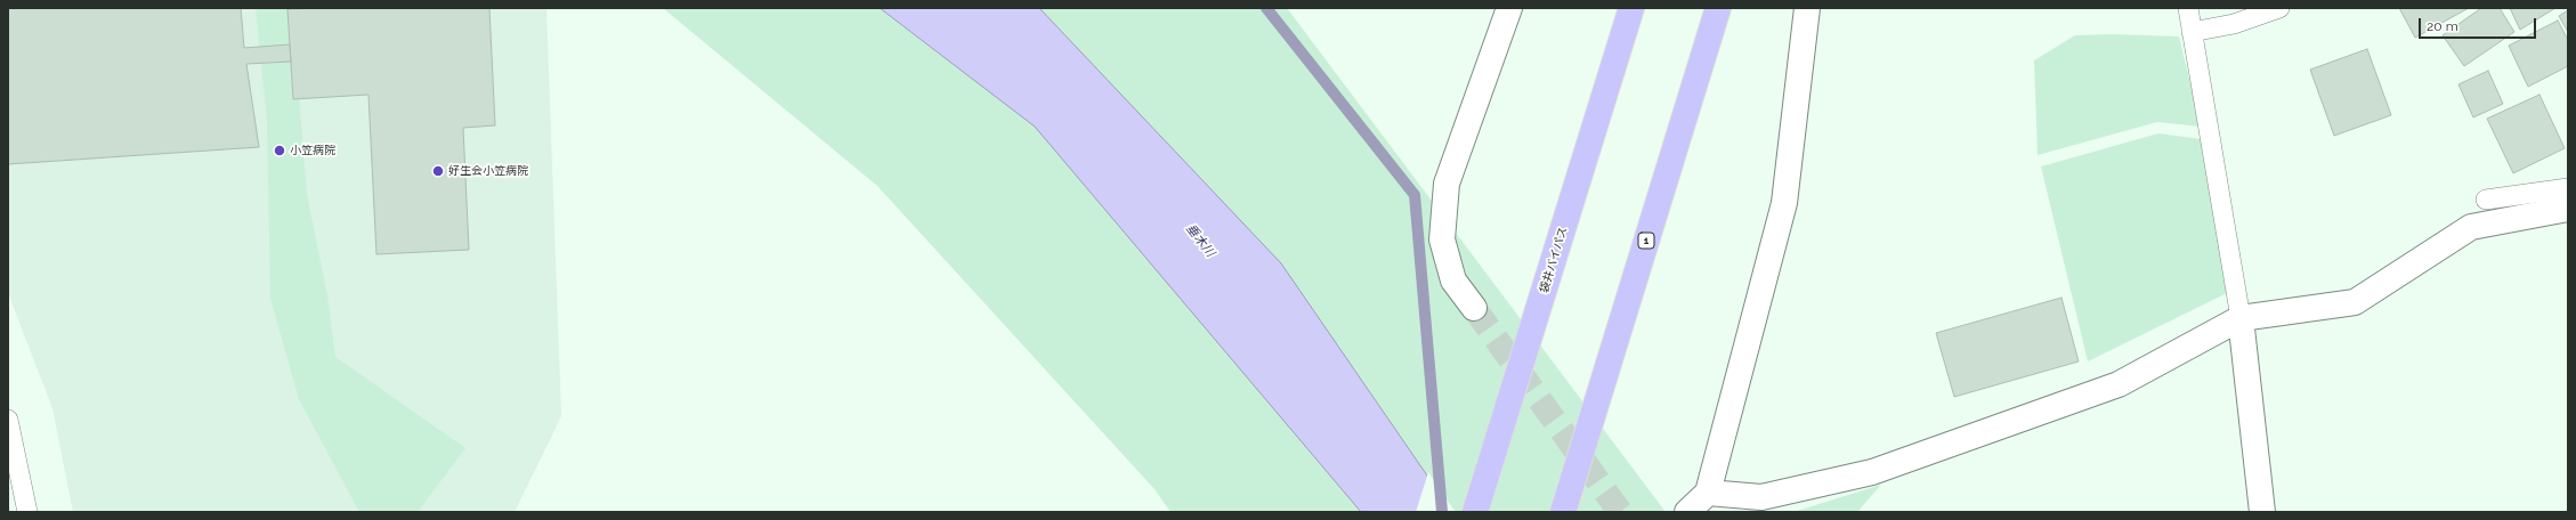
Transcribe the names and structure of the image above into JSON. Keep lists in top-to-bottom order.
{
  "streets": {
    "highway": ["1", "袋井バイパス"]
  },
  "water": ["垂木川"],
  "places": ["小笠病院", "好生会小笠病院"],
  "scale_bar": "20 m"
}
